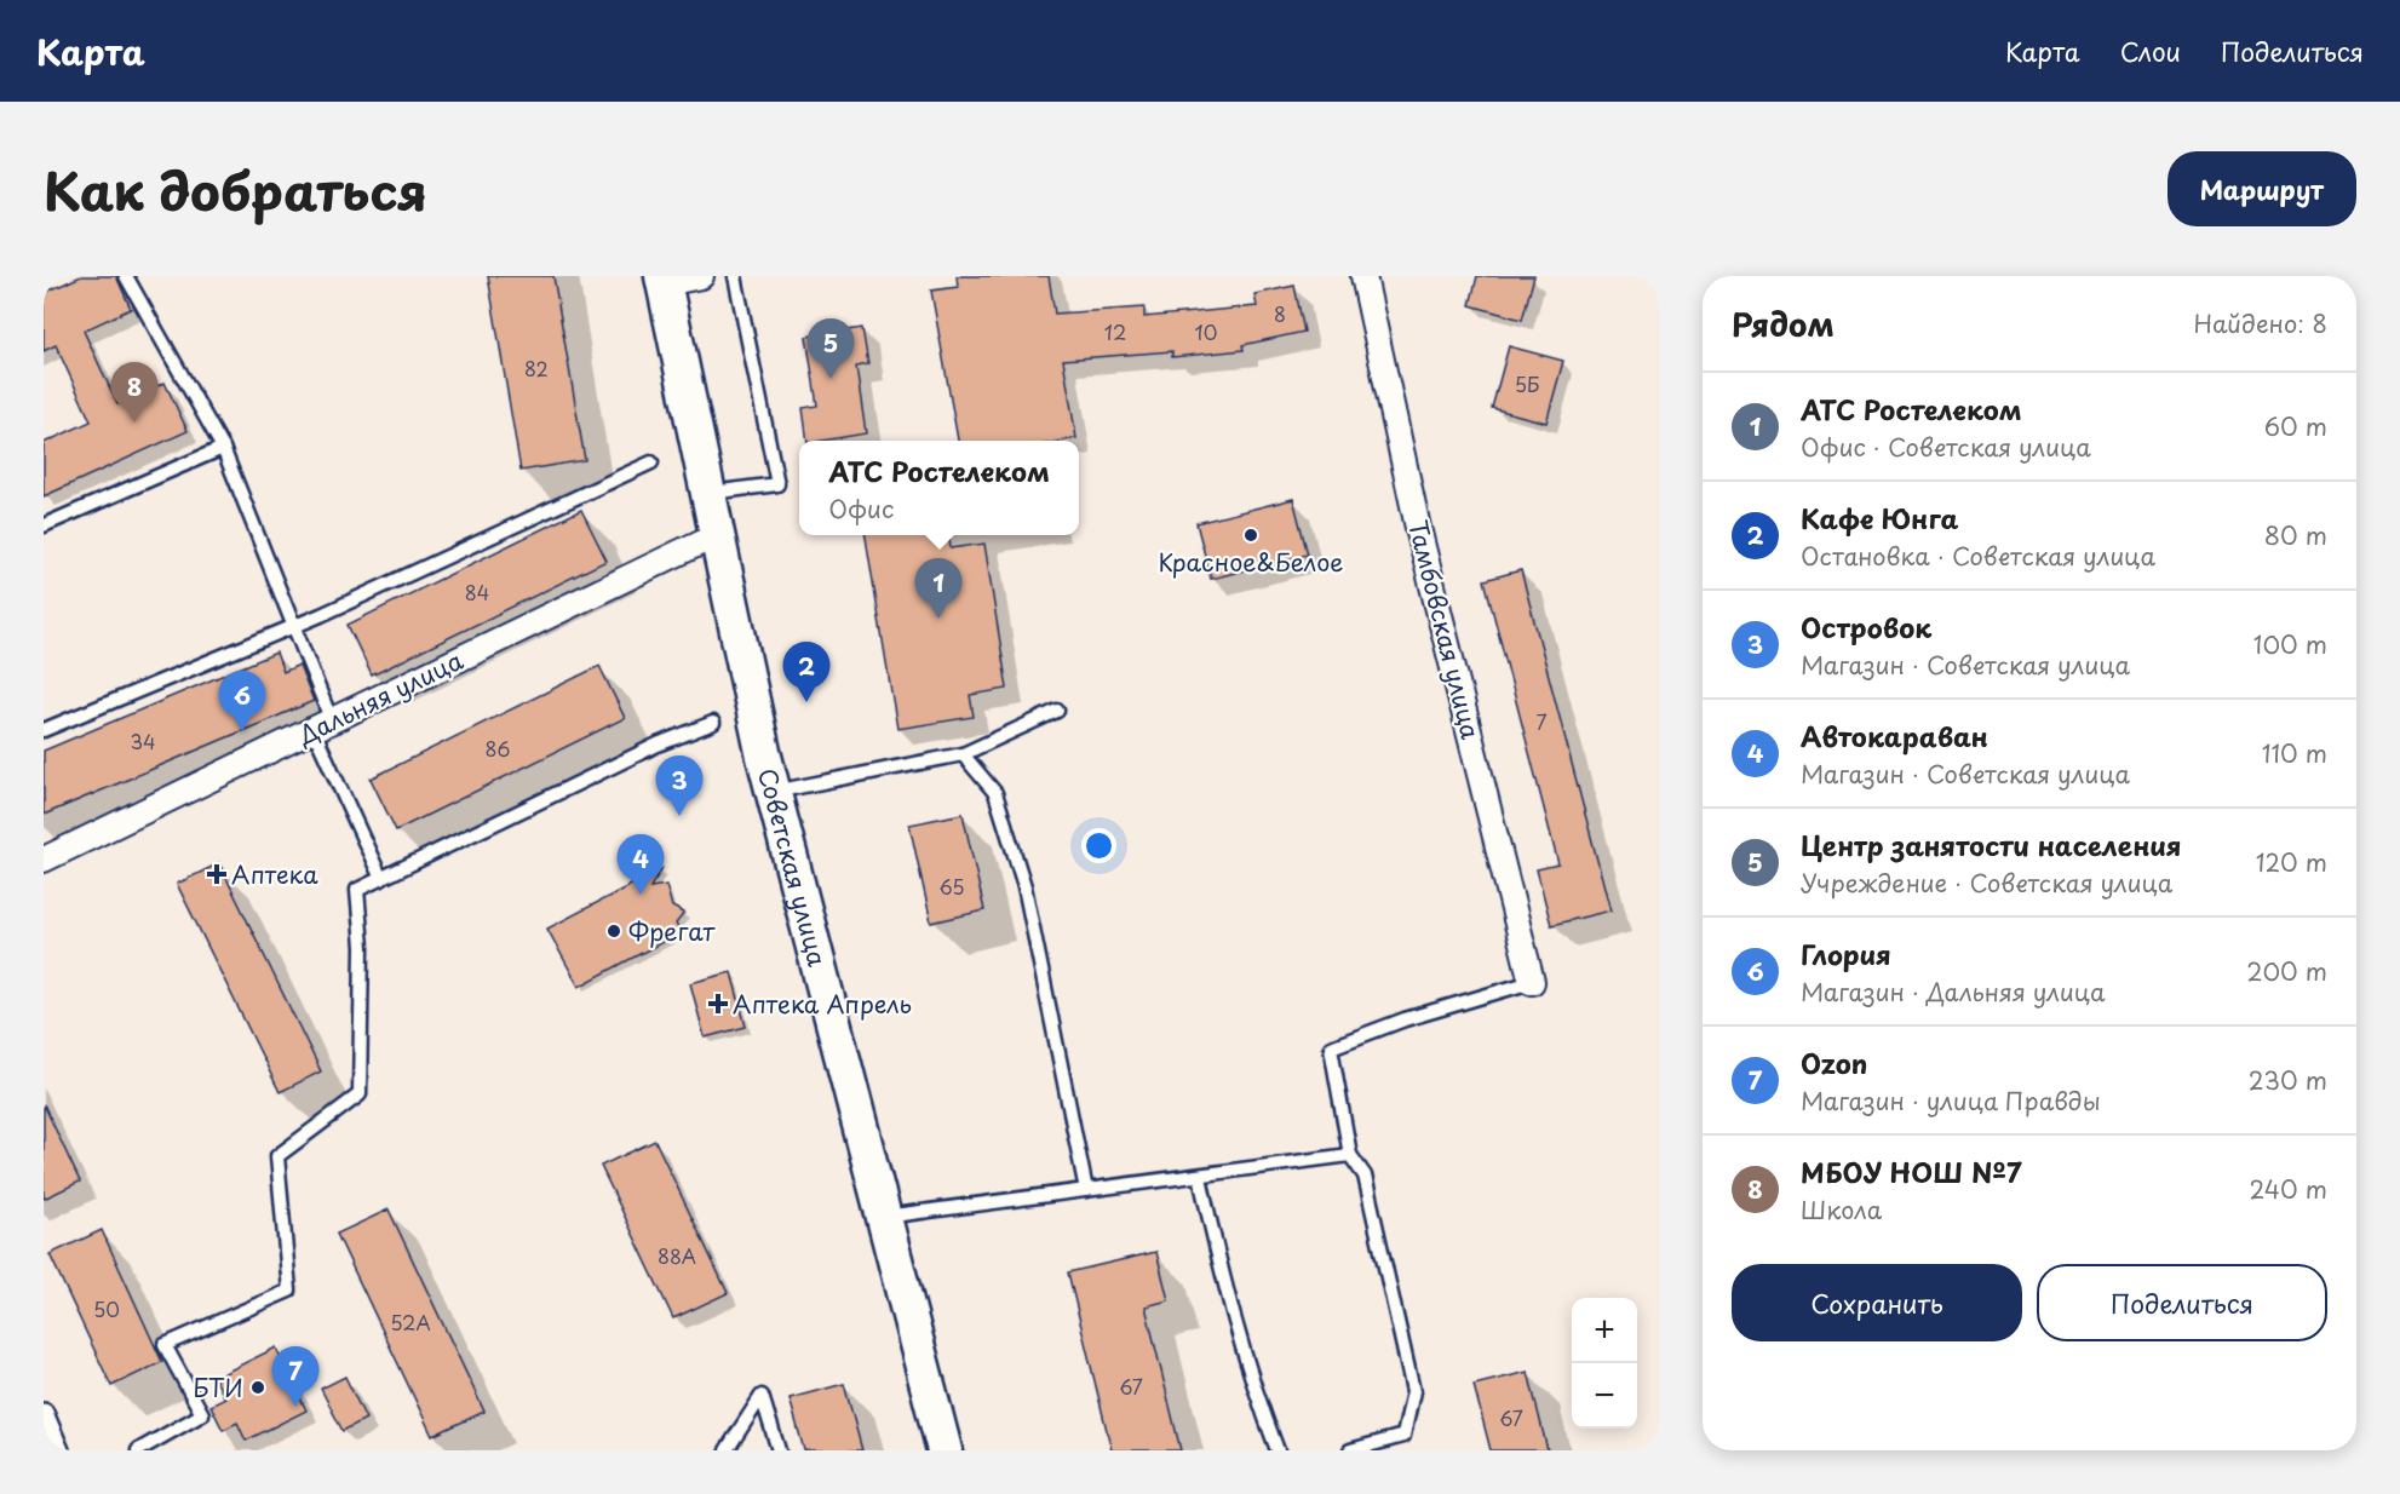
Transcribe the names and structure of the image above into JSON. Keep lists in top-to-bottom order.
{
  "streets": {
    "main road": ["Советская улица"],
    "street": ["Тамбовская улица", "Дальняя улица"]
  },
  "crossings": [
    ["Дальняя улица", "Советская улица"]
  ],
  "places": {
    "other": ["Красное&Белое", "Фрегат", "БТИ"],
    "health": ["Аптека", "Аптека Апрель"]
  },
  "house_numbers": [
    "8",
    "12",
    "10",
    "82",
    "5Б",
    "84",
    "7",
    "34",
    "86",
    "65",
    "88А",
    "50",
    "52А",
    "67",
    "67"
  ],
  "page": {
    "header": "Карта",
    "nav": ["Карта", "Слои", "Поделиться"],
    "title": "Как добраться",
    "buttons": [
      "Маршрут",
      ["Сохранить", "Поделиться"]
    ],
    "heading": ["Рядом", "Найдено: 8"],
    "pins": [
      "5",
      "8",
      "1",
      "2",
      "6",
      "3",
      "4",
      "7"
    ],
    "list": [
      {
        "mark": "1",
        "name": "АТС Ростелеком",
        "note": "Офис · Советская улица",
        "value": "60 m"
      },
      {
        "mark": "2",
        "name": "Кафе Юнга",
        "note": "Остановка · Советская улица",
        "value": "80 m"
      },
      {
        "mark": "3",
        "name": "Островок",
        "note": "Магазин · Советская улица",
        "value": "100 m"
      },
      {
        "mark": "4",
        "name": "Автокараван",
        "note": "Магазин · Советская улица",
        "value": "110 m"
      },
      {
        "mark": "5",
        "name": "Центр занятости населения",
        "note": "Учреждение · Советская улица",
        "value": "120 m"
      },
      {
        "mark": "6",
        "name": "Глория",
        "note": "Магазин · Дальняя улица",
        "value": "200 m"
      },
      {
        "mark": "7",
        "name": "Ozon",
        "note": "Магазин · улица Правды",
        "value": "230 m"
      },
      {
        "mark": "8",
        "name": "МБОУ НОШ №7",
        "note": "Школа",
        "value": "240 m"
      }
    ],
    "popup": ["АТС Ростелеком", "Офис"],
    "map_buttons": ["+", "−"]
  }
}
